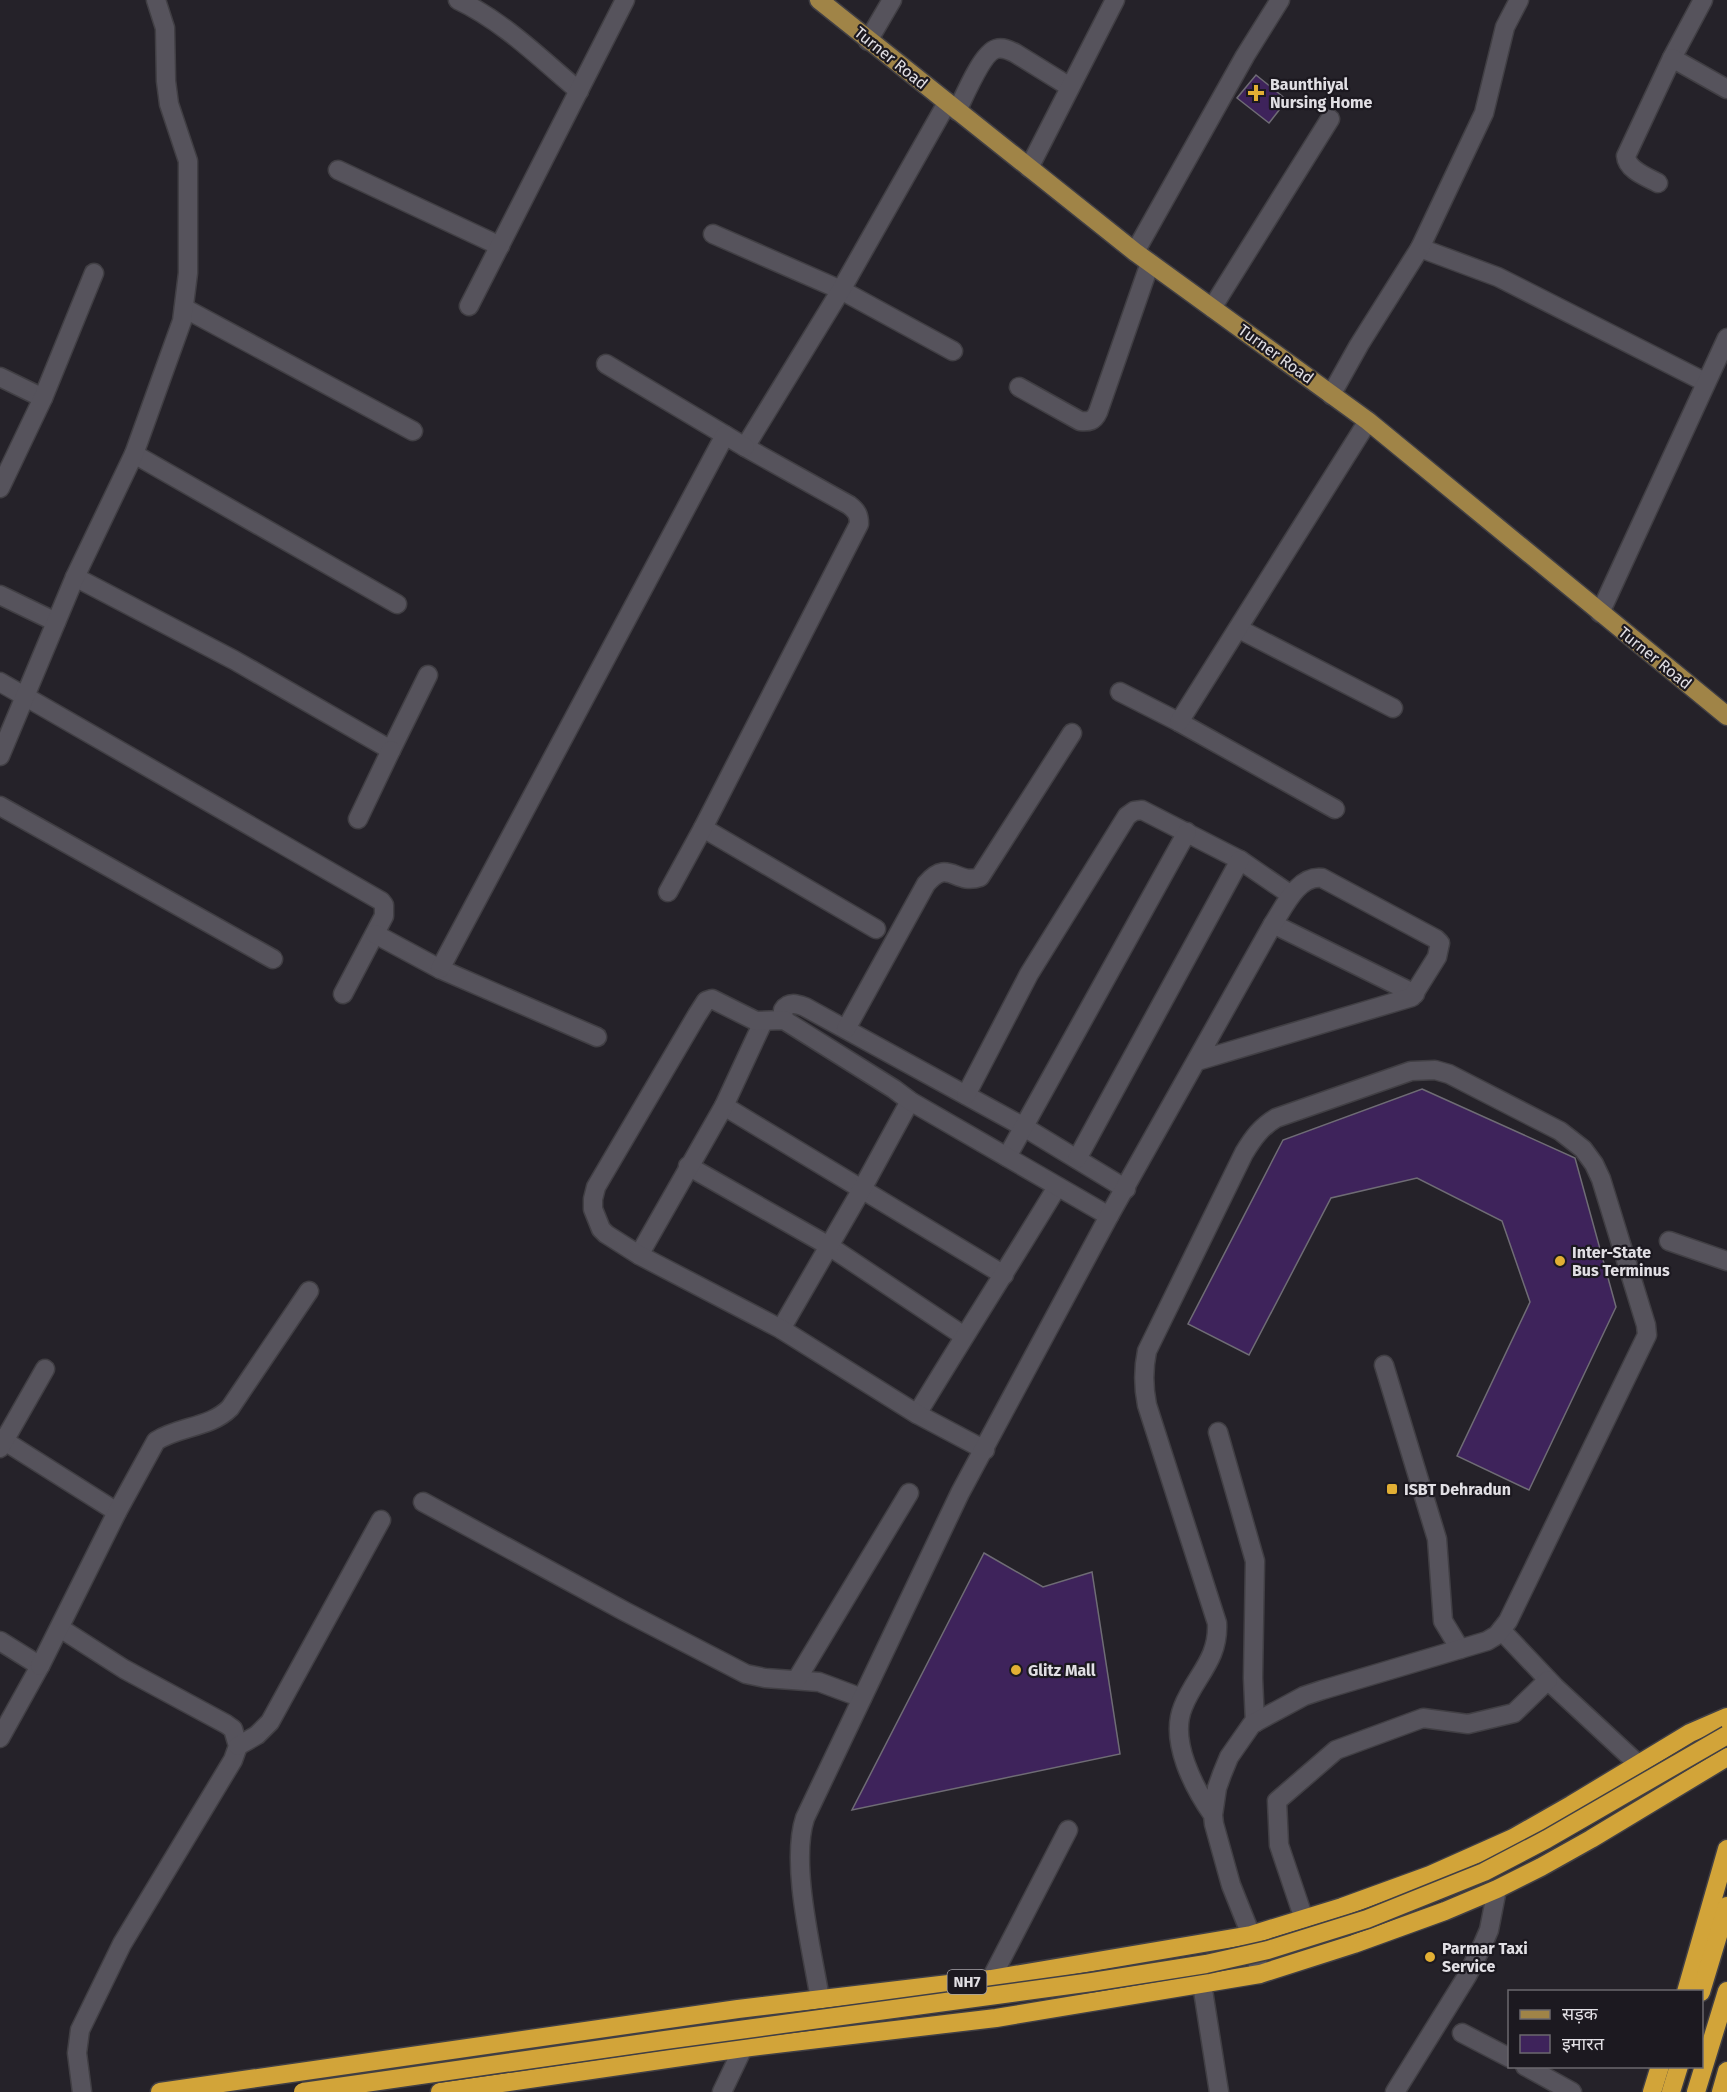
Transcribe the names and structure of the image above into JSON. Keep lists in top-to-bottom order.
{
  "streets": {
    "highway": ["NH7"],
    "main road": ["Turner Road"]
  },
  "places": {
    "health": ["Baunthiyal Nursing Home"],
    "other": ["Inter-State Bus Terminus", "Glitz Mall", "Parmar Taxi Service"],
    "transit": ["ISBT Dehradun"]
  },
  "legend": ["सड़क", "इमारत"]
}
